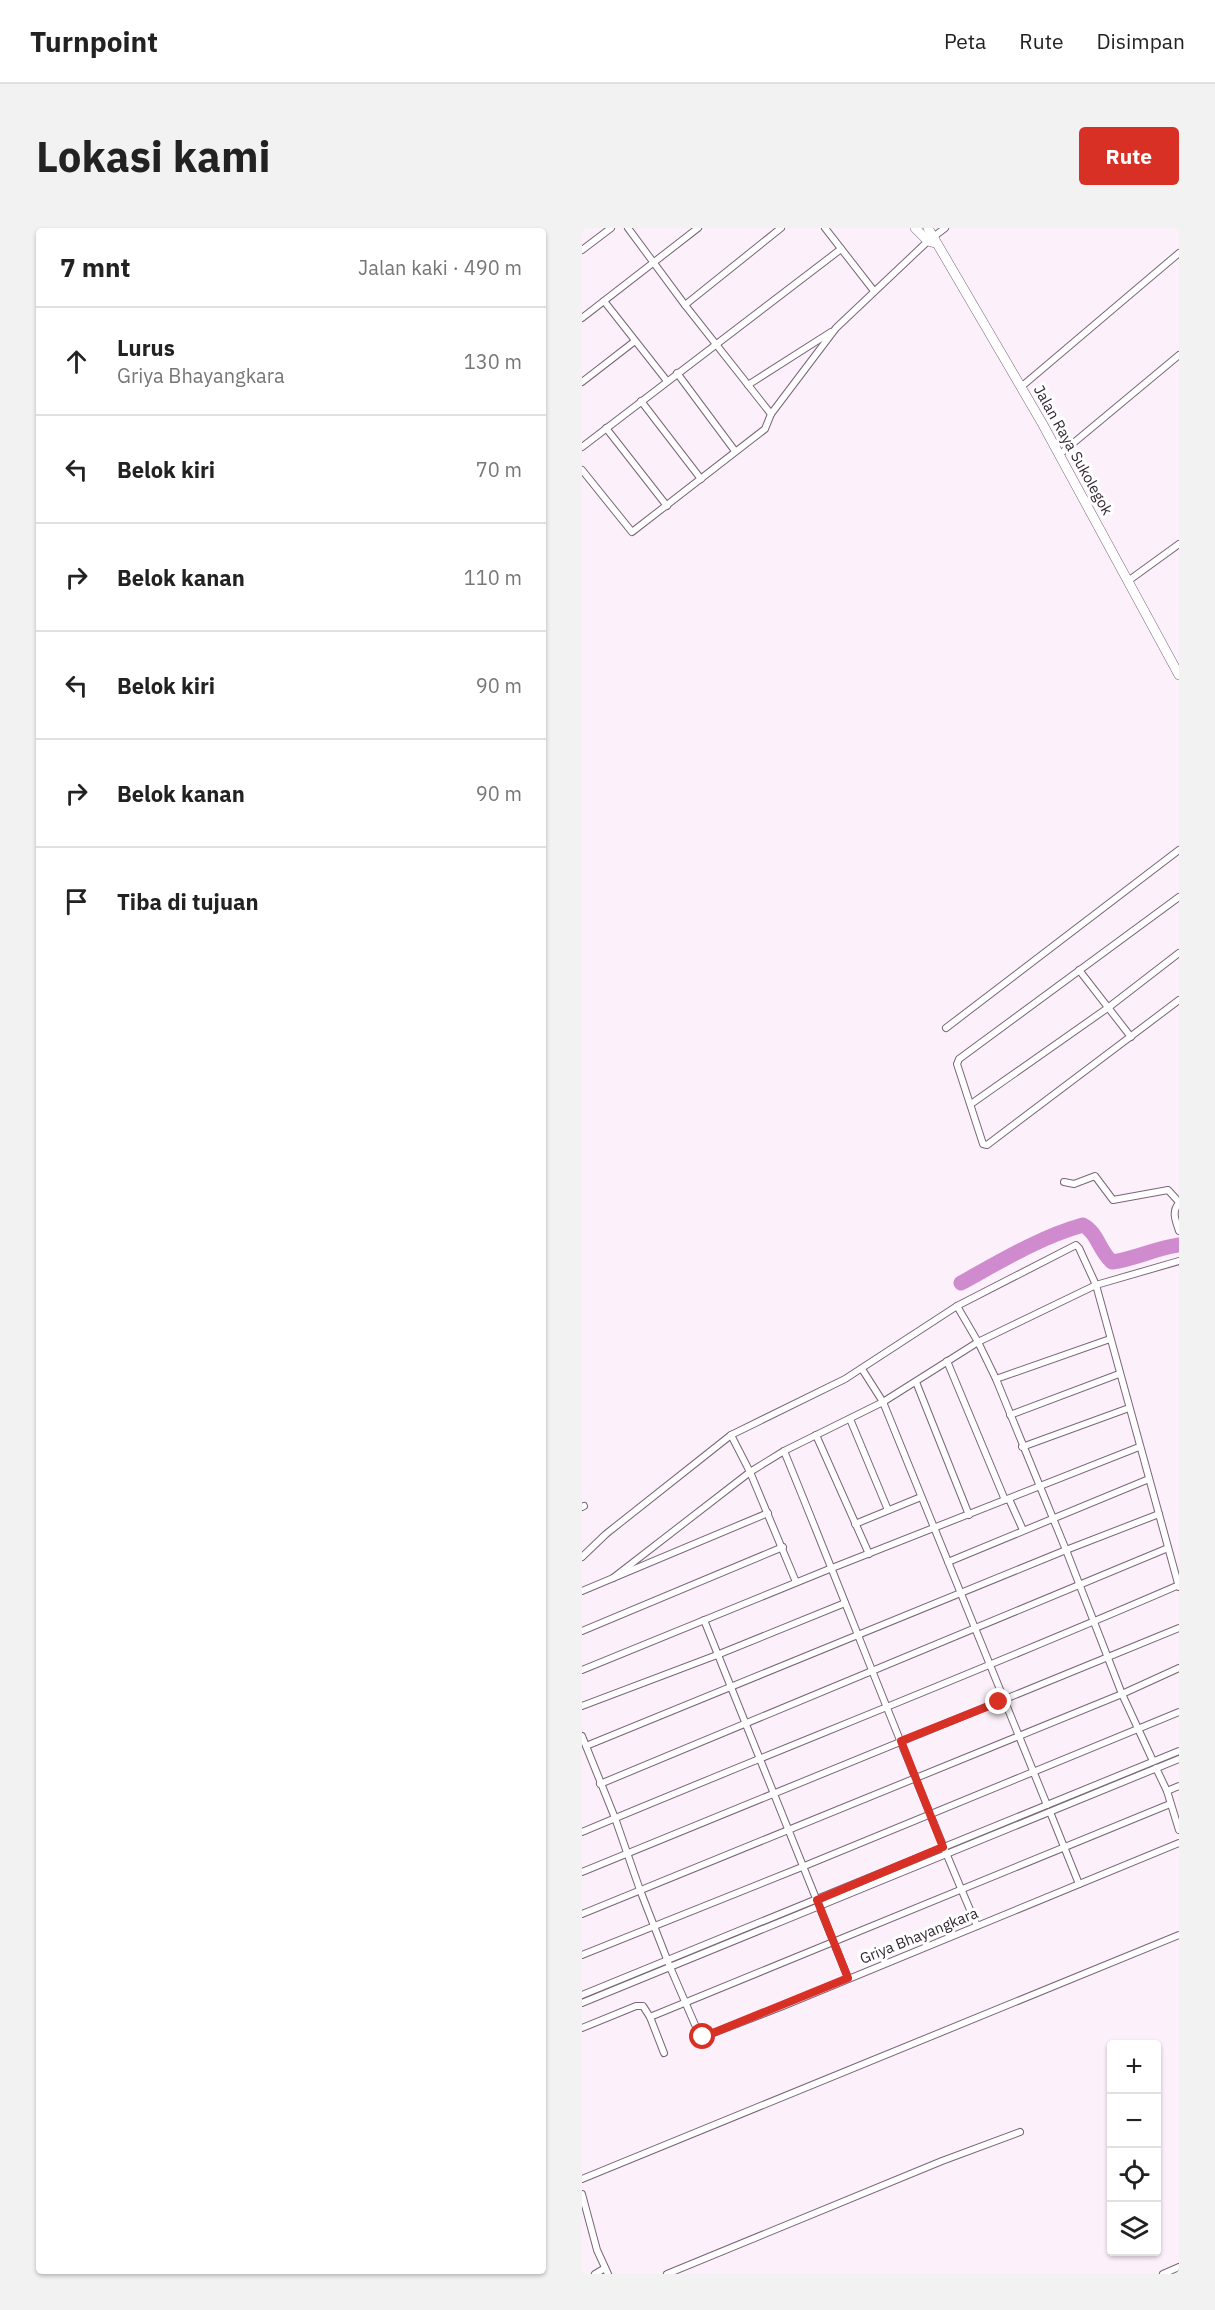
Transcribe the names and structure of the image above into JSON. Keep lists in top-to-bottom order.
{
  "streets": {
    "street": ["Jalan Raya Sukolegok", "Griya Bhayangkara"]
  },
  "page": {
    "header": "Turnpoint",
    "nav": ["Peta", "Rute", "Disimpan"],
    "buttons": "Rute",
    "title": "Lokasi kami",
    "heading": ["7 mnt", "Jalan kaki · 490 m"],
    "list": [
      ["Lurus", "Griya Bhayangkara", "130 m"],
      ["Belok kiri", "70 m"],
      ["Belok kanan", "110 m"],
      ["Belok kiri", "90 m"],
      ["Belok kanan", "90 m"],
      "Tiba di tujuan"
    ],
    "map_buttons": ["+", "−"]
  }
}
